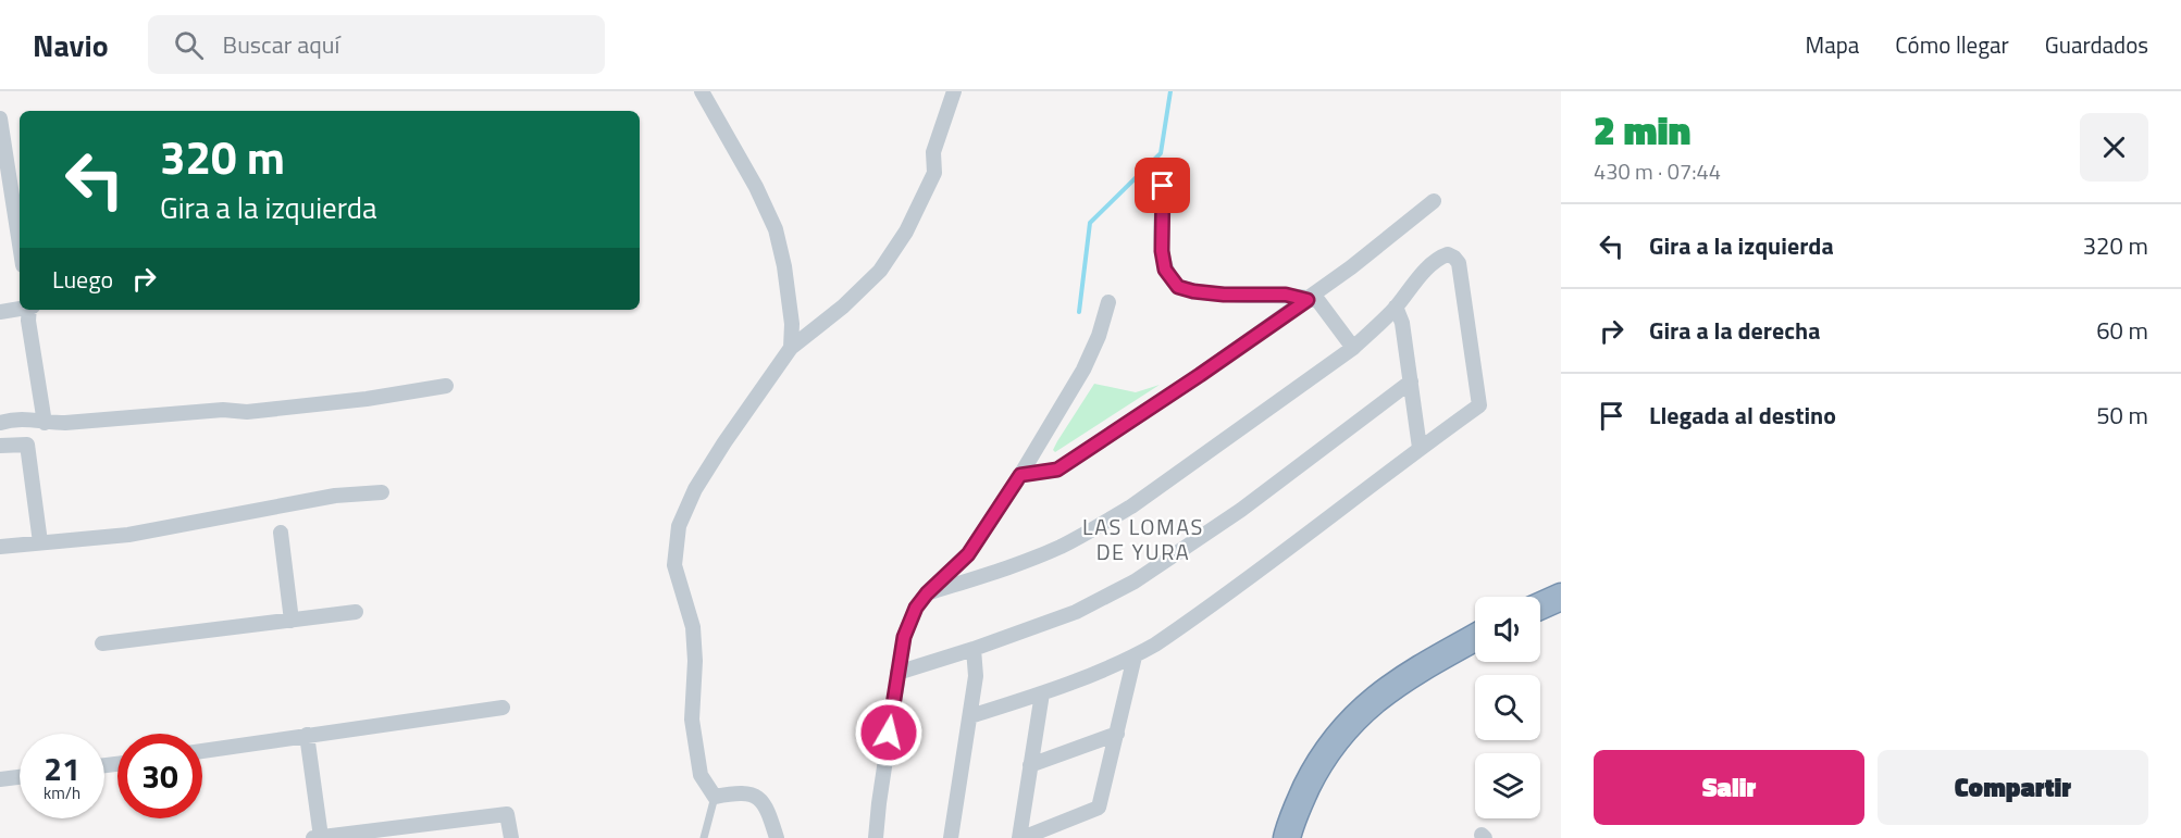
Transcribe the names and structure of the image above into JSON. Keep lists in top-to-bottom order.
{
  "districts": ["LAS LOMAS DE YURA"],
  "page": {
    "header": "Navio",
    "search": "Buscar aquí",
    "nav": ["Mapa", "Cómo llegar", "Guardados"],
    "heading": ["2 min", "430 m · 07:44"],
    "turn": ["320 m", "Gira a la izquierda"],
    "list": [
      {
        "name": "Gira a la izquierda",
        "value": "320 m"
      },
      {
        "name": "Gira a la derecha",
        "value": "60 m"
      },
      {
        "name": "Llegada al destino",
        "value": "50 m"
      }
    ],
    "then": "Luego",
    "speed": "21 km/h",
    "limit": "30",
    "buttons": ["Salir", "Compartir"]
  }
}
